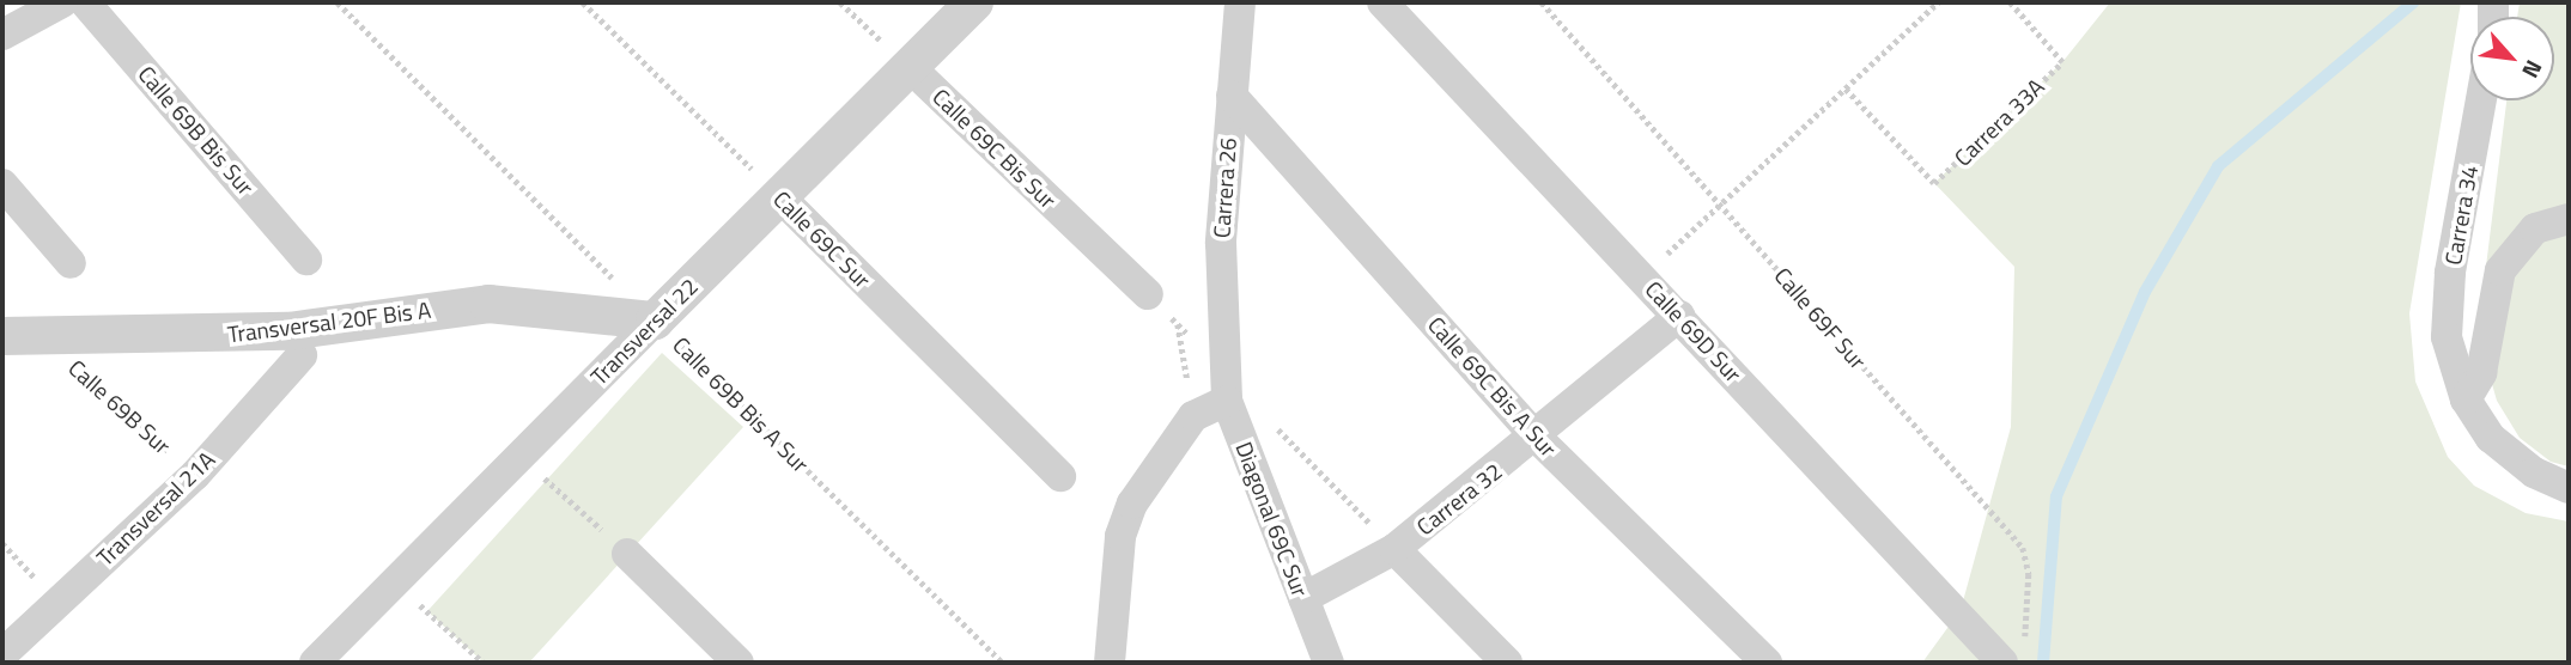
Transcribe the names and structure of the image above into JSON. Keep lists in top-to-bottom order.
{
  "streets": {
    "street": [
      "Calle 69B Bis Sur",
      "Calle 69C Bis Sur",
      "Carrera 26",
      "Carrera 34",
      "Calle 69C Sur",
      "Transversal 20F Bis A",
      "Transversal 22",
      "Calle 69D Sur",
      "Calle 69C Bis A Sur",
      "Carrera 32",
      "Transversal 21A",
      "Diagonal 69C Sur"
    ],
    "path": [
      "Carrera 33A",
      "Calle 69F Sur",
      "Calle 69B Bis A Sur",
      "Calle 69B Sur"
    ]
  },
  "crossings": [
    ["Calle 69C Bis Sur", "Transversal 22"],
    ["Carrera 26", "Calle 69C Bis A Sur"],
    ["Carrera 26", "Diagonal 69C Sur"],
    ["Calle 69C Sur", "Transversal 22"],
    ["Calle 69F Sur", "Calle 69D Sur"],
    ["Transversal 20F Bis A", "Transversal 22"],
    ["Transversal 20F Bis A", "Calle 69B Bis A Sur"],
    ["Transversal 20F Bis A", "Calle 69B Sur"],
    ["Transversal 22", "Calle 69B Bis A Sur"],
    ["Calle 69D Sur", "Carrera 32"],
    ["Calle 69C Bis A Sur", "Carrera 32"],
    ["Calle 69B Sur", "Transversal 21A"],
    ["Carrera 32", "Diagonal 69C Sur"]
  ],
  "north": "bottom right"
}
